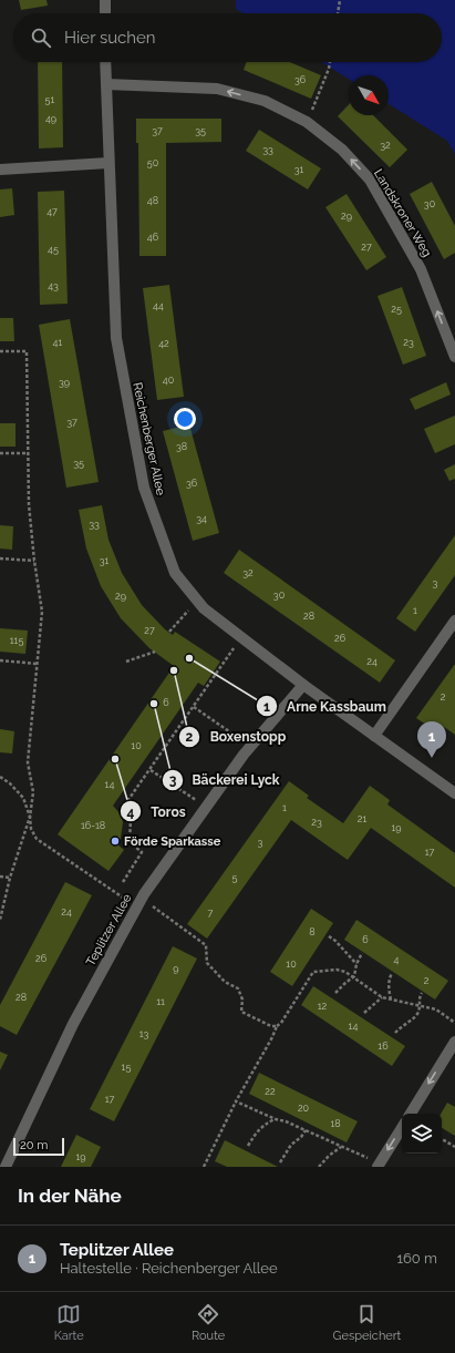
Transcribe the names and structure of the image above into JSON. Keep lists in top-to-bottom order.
{
  "streets": {
    "street": ["Landskroner Weg", "Reichenberger Allee", "Teplitzer Allee"]
  },
  "crossings": [
    ["Landskroner Weg", "Reichenberger Allee"],
    ["Reichenberger Allee", "Teplitzer Allee"]
  ],
  "one_way": ["Landskroner Weg"],
  "places": [
    "Arne Kassbaum",
    "Boxenstopp",
    "Bäckerei Lyck",
    "Toros",
    "Förde Sparkasse"
  ],
  "house_numbers": [
    "36",
    "51",
    "49",
    "37",
    "35",
    "32",
    "33",
    "50",
    "31",
    "48",
    "30",
    "47",
    "29",
    "46",
    "27",
    "45",
    "43",
    "44",
    "25",
    "41",
    "23",
    "42",
    "40",
    "39",
    "37",
    "38",
    "35",
    "36",
    "34",
    "33",
    "31",
    "32",
    "3",
    "30",
    "29",
    "1",
    "28",
    "27",
    "26",
    "115",
    "24",
    "2",
    "6",
    "10",
    "14",
    "1",
    "21",
    "23",
    "16-18",
    "19",
    "3",
    "17",
    "5",
    "24",
    "7",
    "8",
    "6",
    "26",
    "4",
    "10",
    "9",
    "2",
    "28",
    "11",
    "12",
    "14",
    "13",
    "16",
    "15",
    "22",
    "17",
    "20",
    "18",
    "19"
  ],
  "scale_bar": "20 m",
  "north": "bottom right",
  "page": {
    "search": "Hier suchen",
    "pins": "1",
    "scale": "20 m",
    "heading": "In der Nähe",
    "list": [
      {
        "mark": "1",
        "name": "Teplitzer Allee",
        "note": "Haltestelle · Reichenberger Allee",
        "value": "160 m"
      }
    ],
    "nav": ["Karte", "Route", "Gespeichert"]
  }
}
